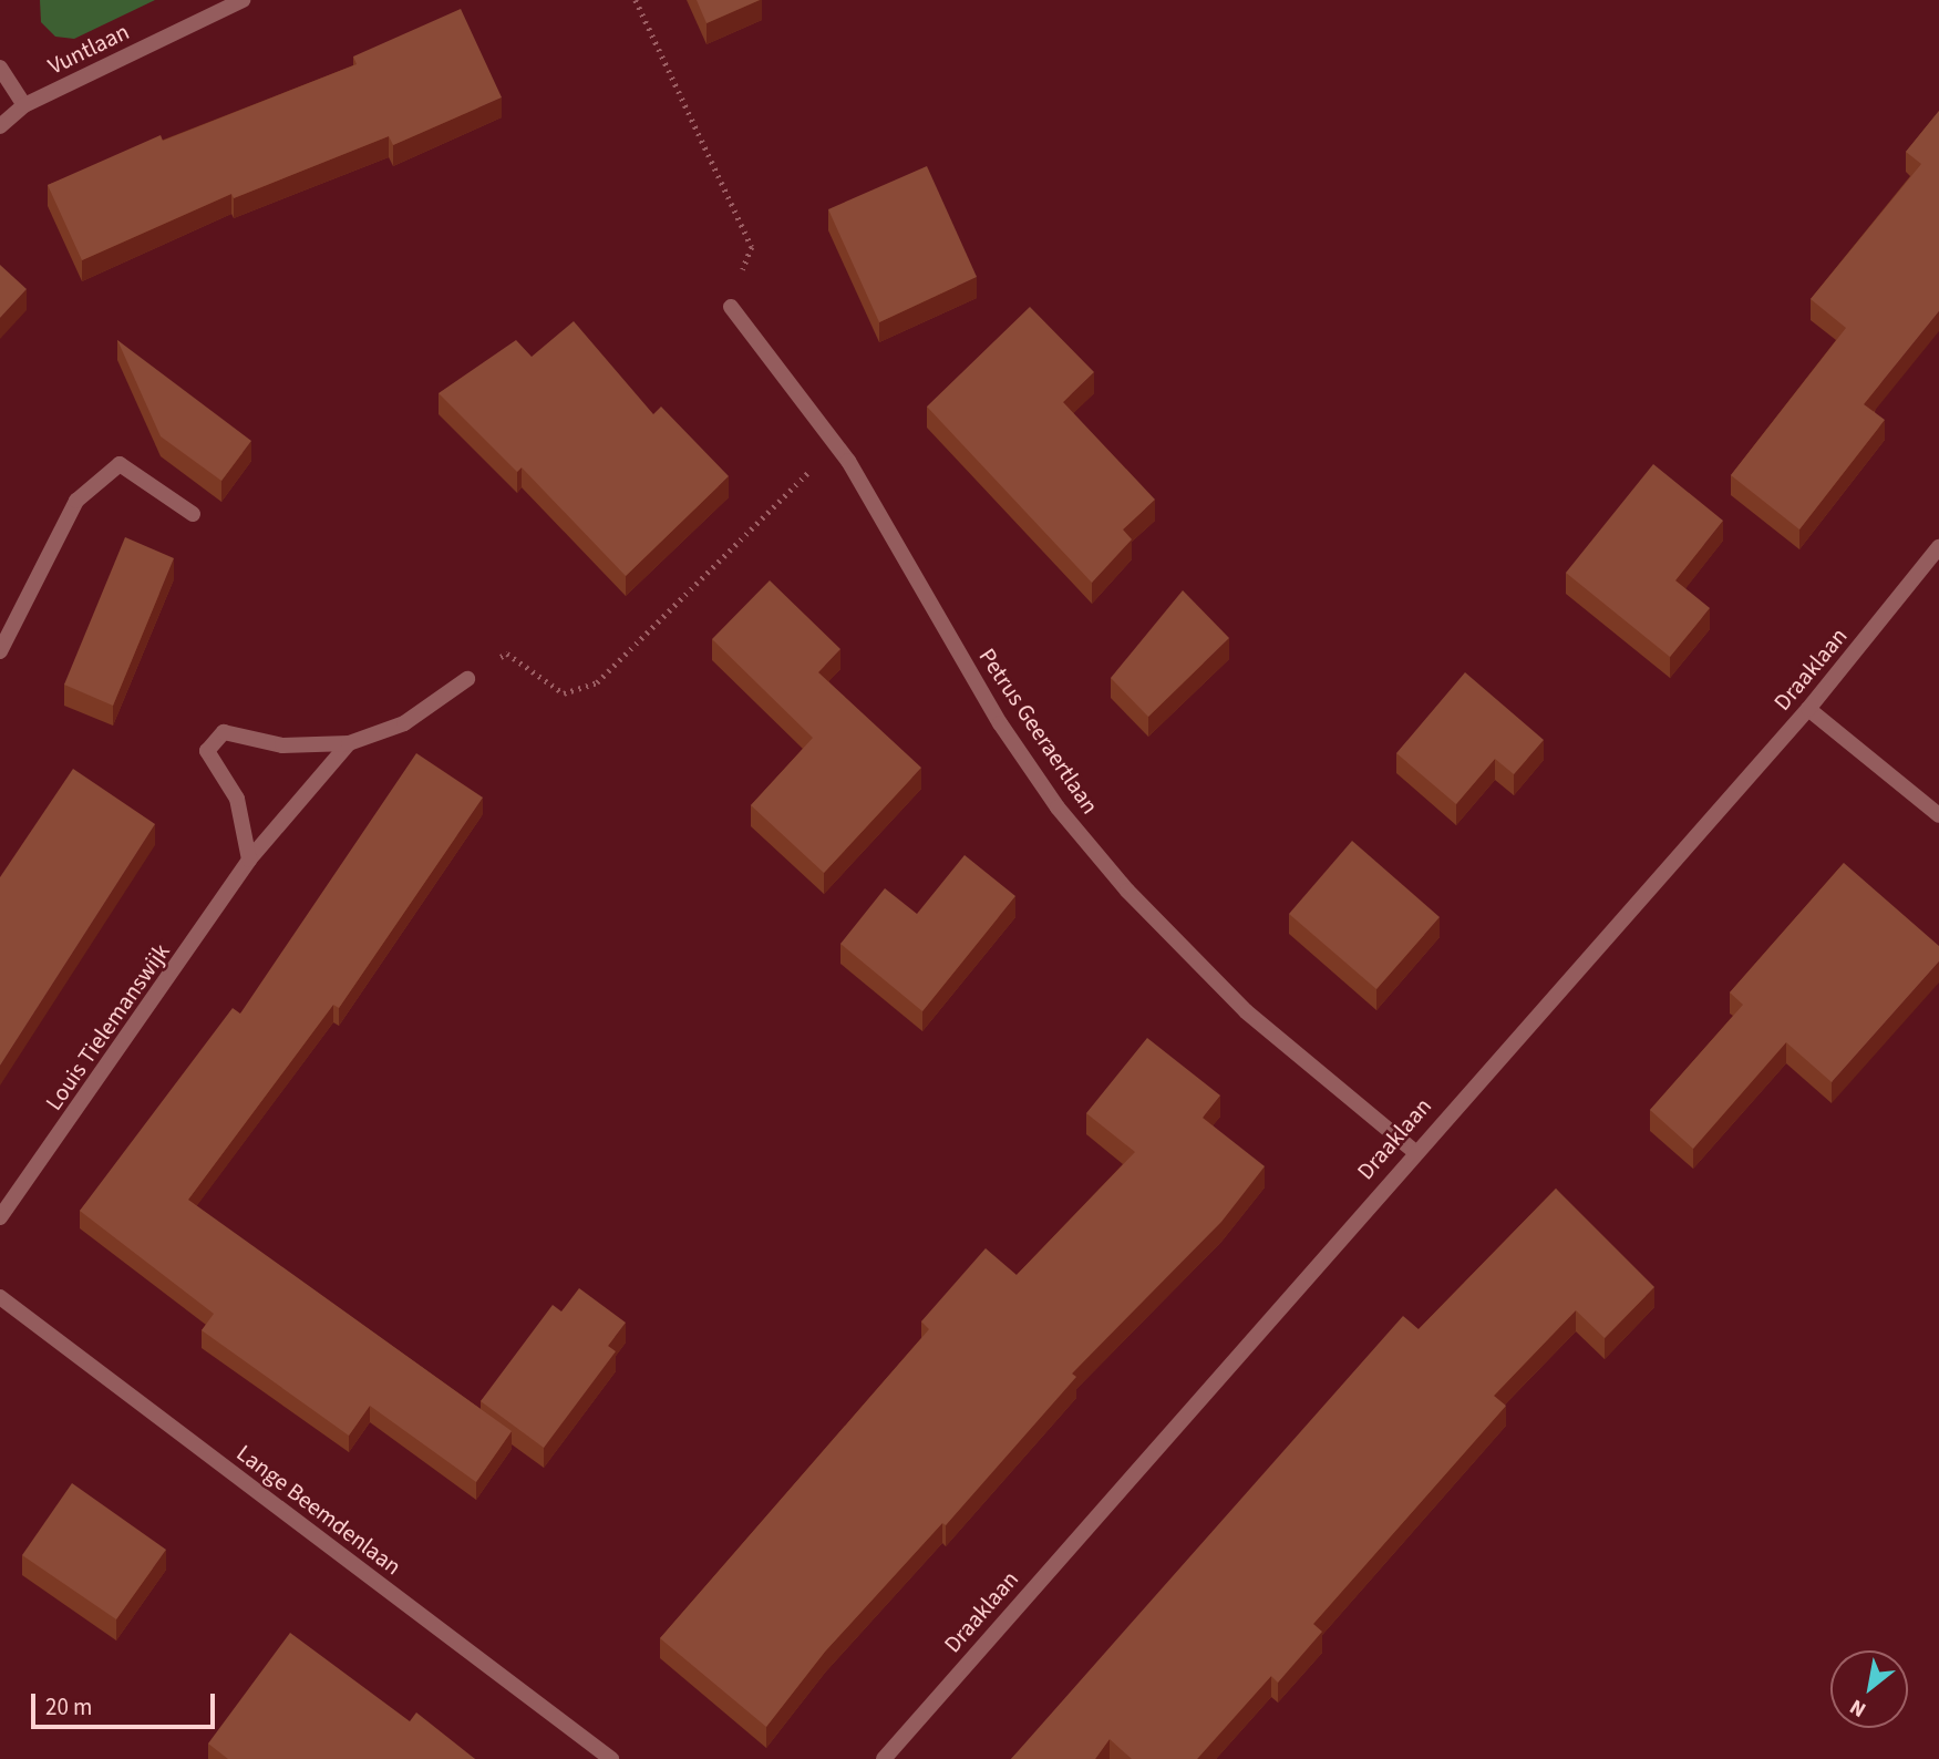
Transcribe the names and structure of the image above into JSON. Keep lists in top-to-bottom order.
{
  "streets": {
    "street": [
      "Vuntlaan",
      "Draaklaan",
      "Petrus Geeraertlaan",
      "Louis Tielemanswijk",
      "Lange Beemdenlaan"
    ]
  },
  "crossings": [
    ["Draaklaan", "Petrus Geeraertlaan"]
  ],
  "scale_bar": "20 m",
  "north": "bottom left"
}
